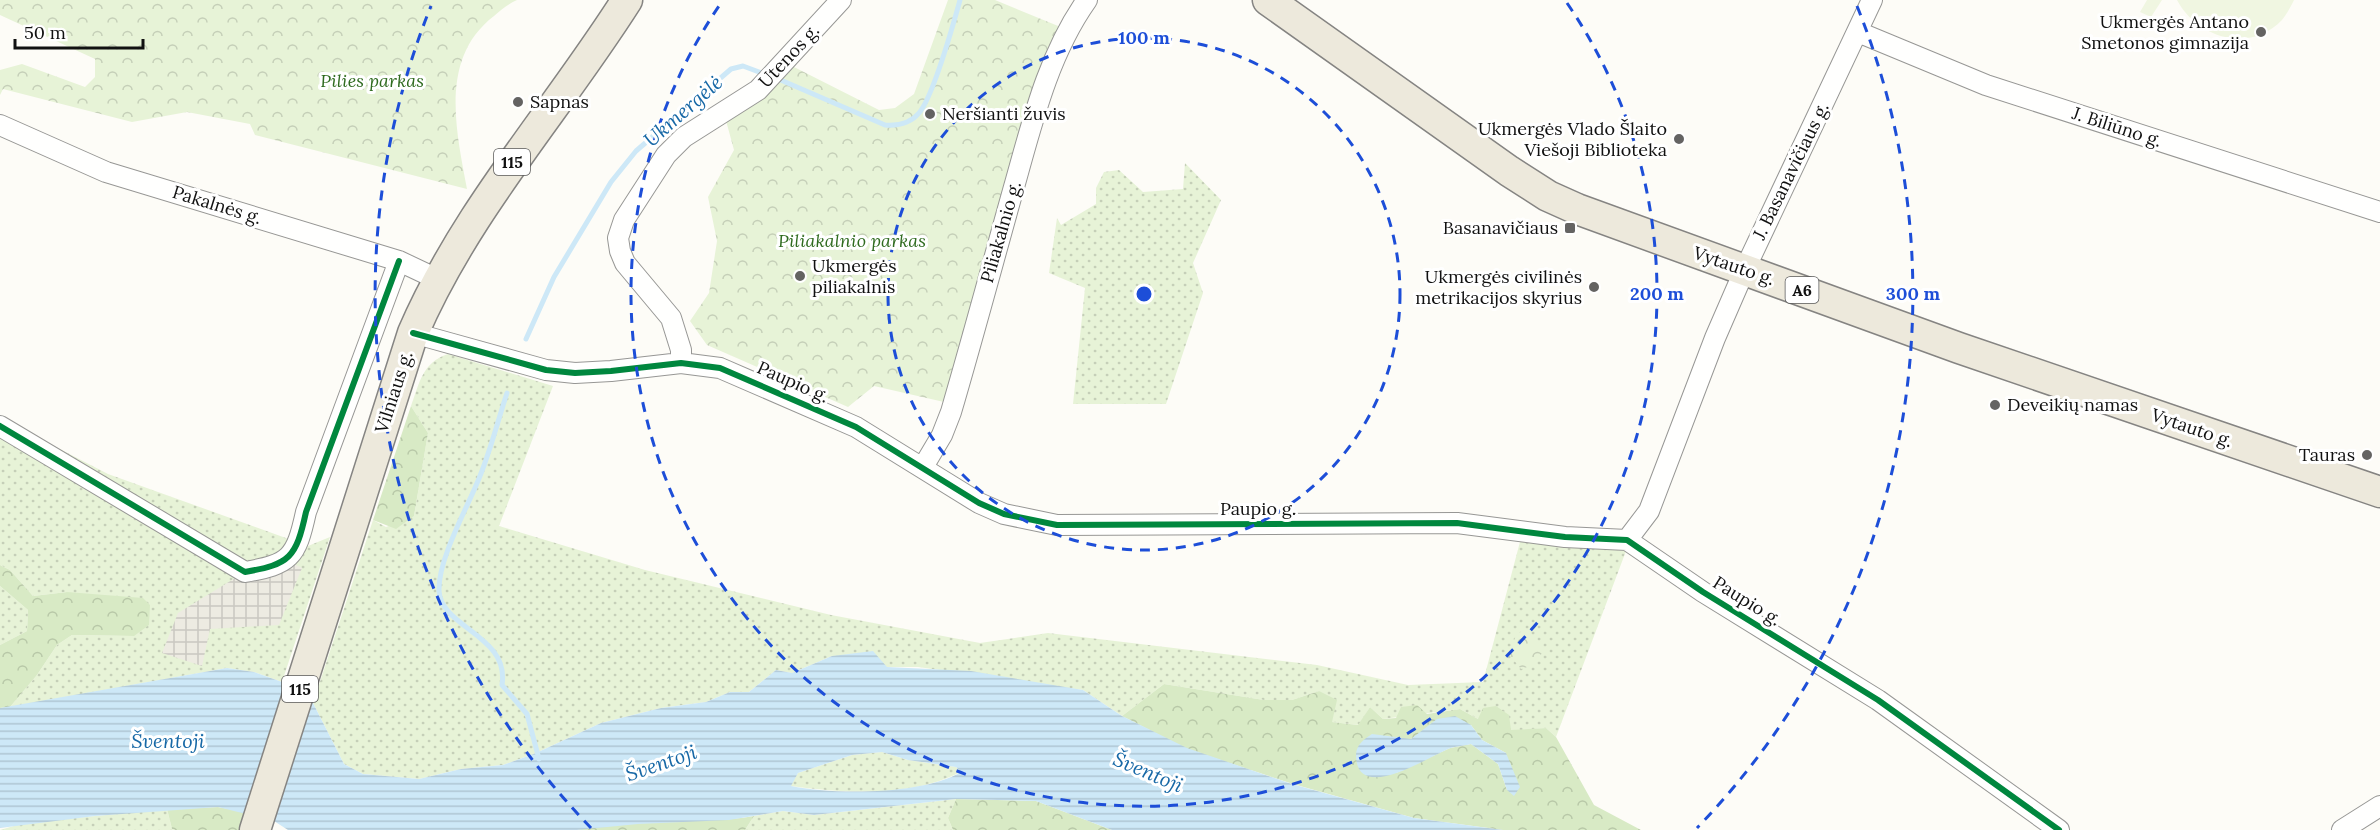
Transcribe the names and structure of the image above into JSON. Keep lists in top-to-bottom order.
{
  "streets": {
    "main road": [
      "115",
      "Vytauto g.",
      "A6",
      "Vilniaus g."
    ],
    "street": [
      "Utenos g.",
      "J. Biliūno g.",
      "J. Basanavičiaus g.",
      "Pakalnės g.",
      "Piliakalnio g.",
      "Paupio g."
    ]
  },
  "crossings": [
    ["Utenos g.", "Paupio g."],
    ["J. Biliūno g.", "J. Basanavičiaus g."],
    ["J. Basanavičiaus g.", "Vytauto g."],
    ["J. Basanavičiaus g.", "Paupio g."],
    ["Pakalnės g.", "Vilniaus g."],
    ["Piliakalnio g.", "Paupio g."],
    ["Paupio g.", "Vilniaus g."]
  ],
  "water": ["Ukmergėlė", "Šventoji"],
  "parks": ["Pilies parkas", "Piliakalnio parkas"],
  "places": {
    "other": [
      "Ukmergės Antano Smetonos gimnazija",
      "Sapnas",
      "Neršianti žuvis",
      "Ukmergės Vlado Šlaito Viešoji Biblioteka",
      "Ukmergės piliakalnis",
      "Ukmergės civilinės metrikacijos skyrius",
      "Deveikių namas",
      "Tauras"
    ],
    "transit": ["Basanavičiaus"]
  },
  "scale_bar": "50 m",
  "rings": ["100 m", "200 m", "300 m"]
}
